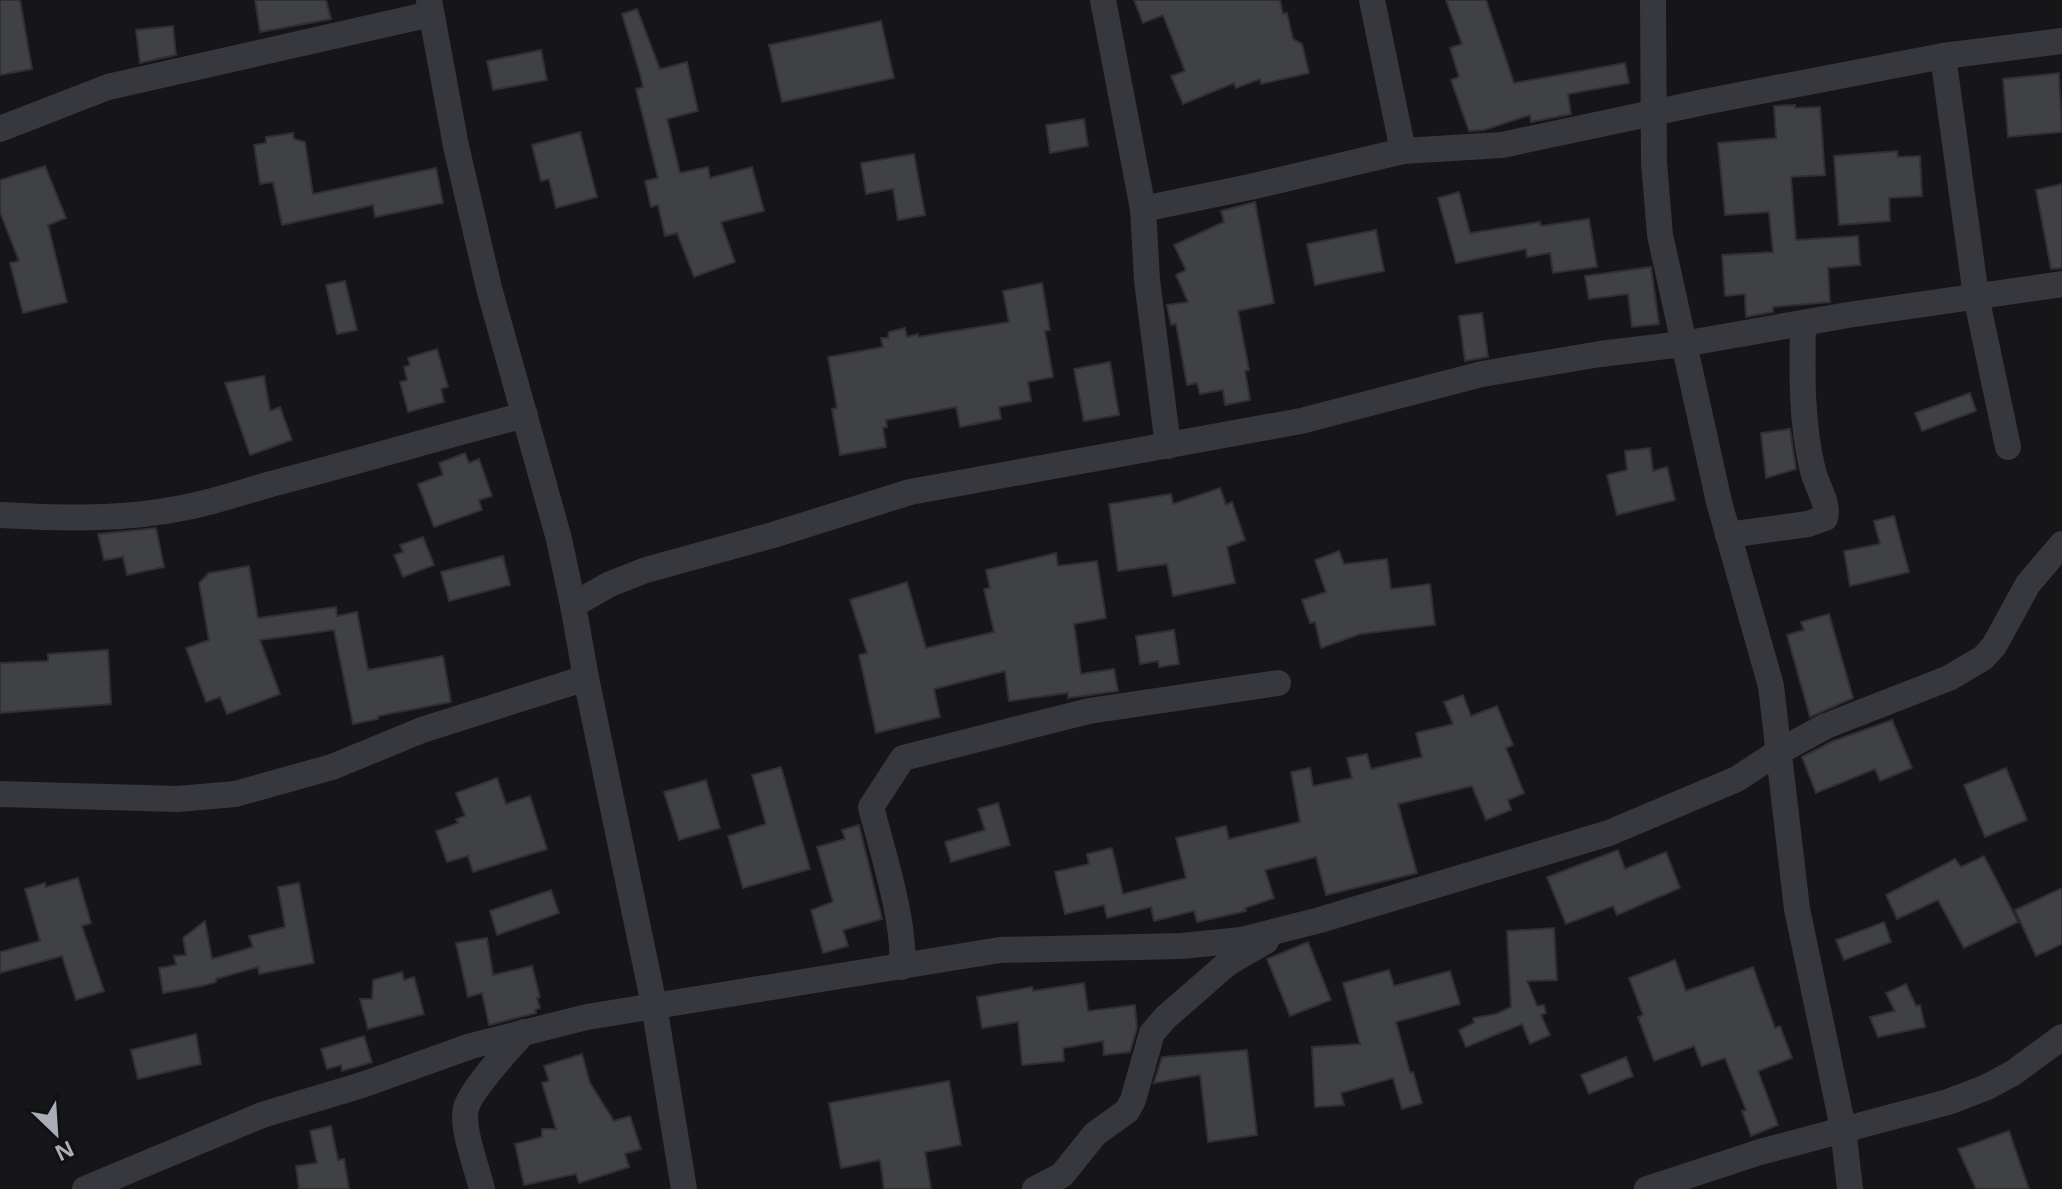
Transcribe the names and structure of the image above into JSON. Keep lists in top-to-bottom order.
{
  "north": "bottom right"
}
